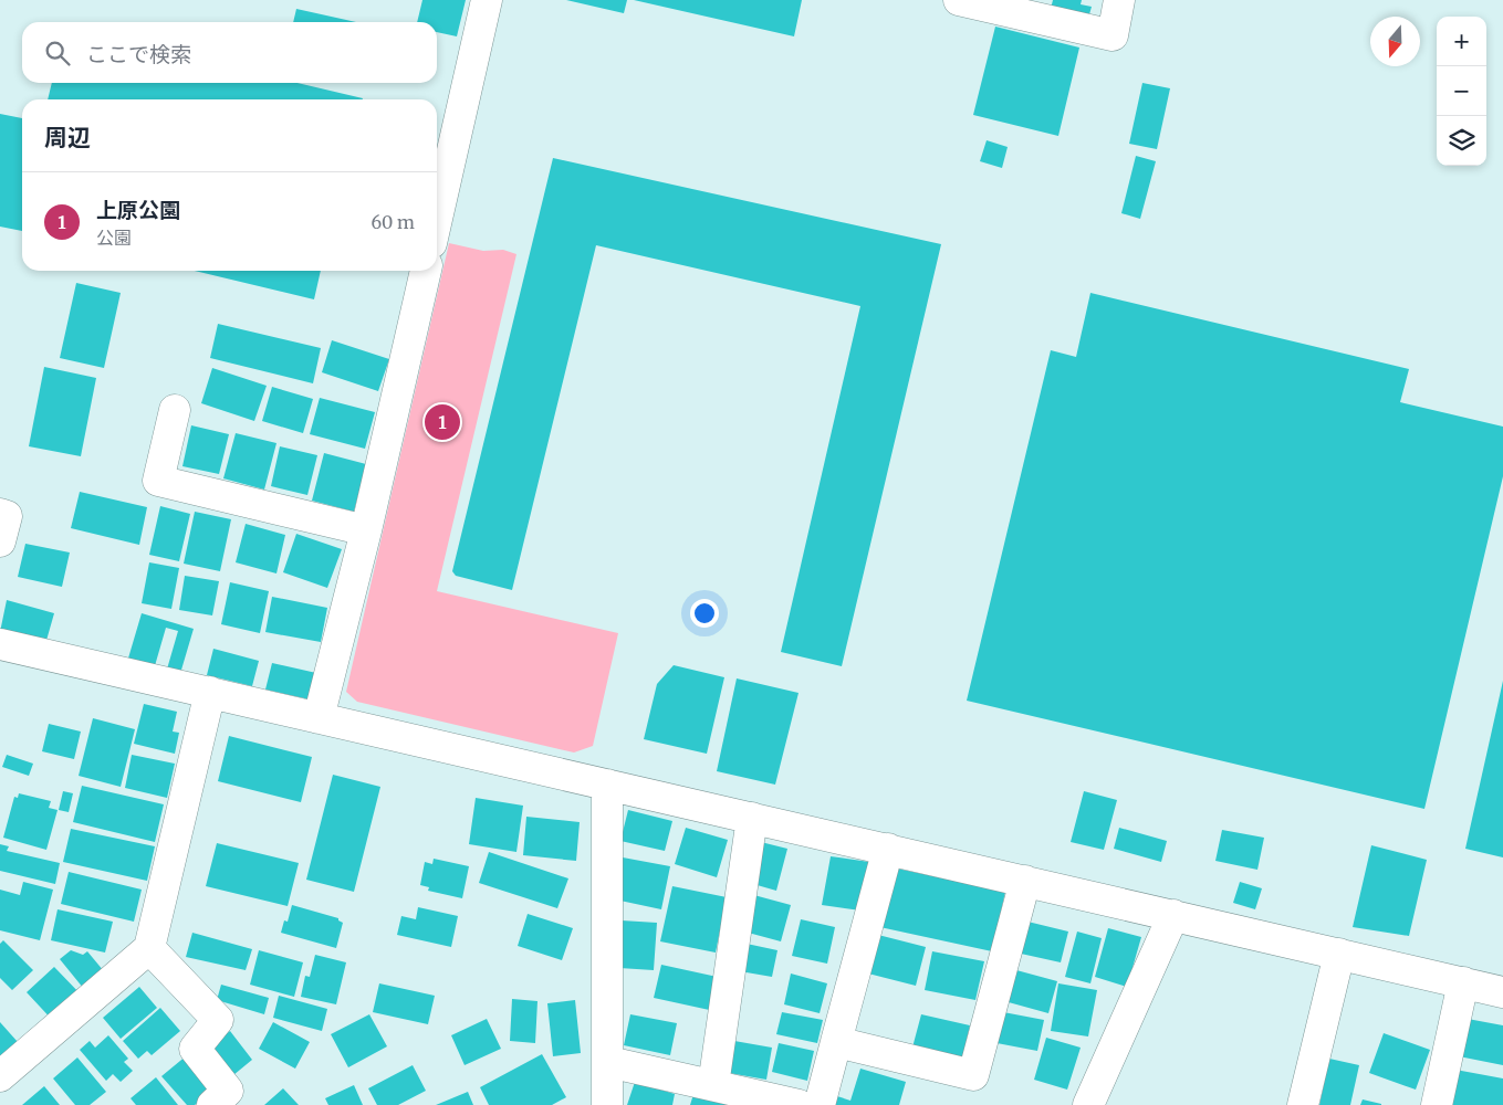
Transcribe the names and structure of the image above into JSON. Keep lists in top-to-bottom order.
{
  "north": "bottom",
  "page": {
    "map_buttons": ["+", "−"],
    "search": "ここで検索",
    "heading": "周辺",
    "list": [
      {
        "mark": "1",
        "name": "上原公園",
        "note": "公園",
        "value": "60 m"
      }
    ],
    "pins": "1"
  }
}
